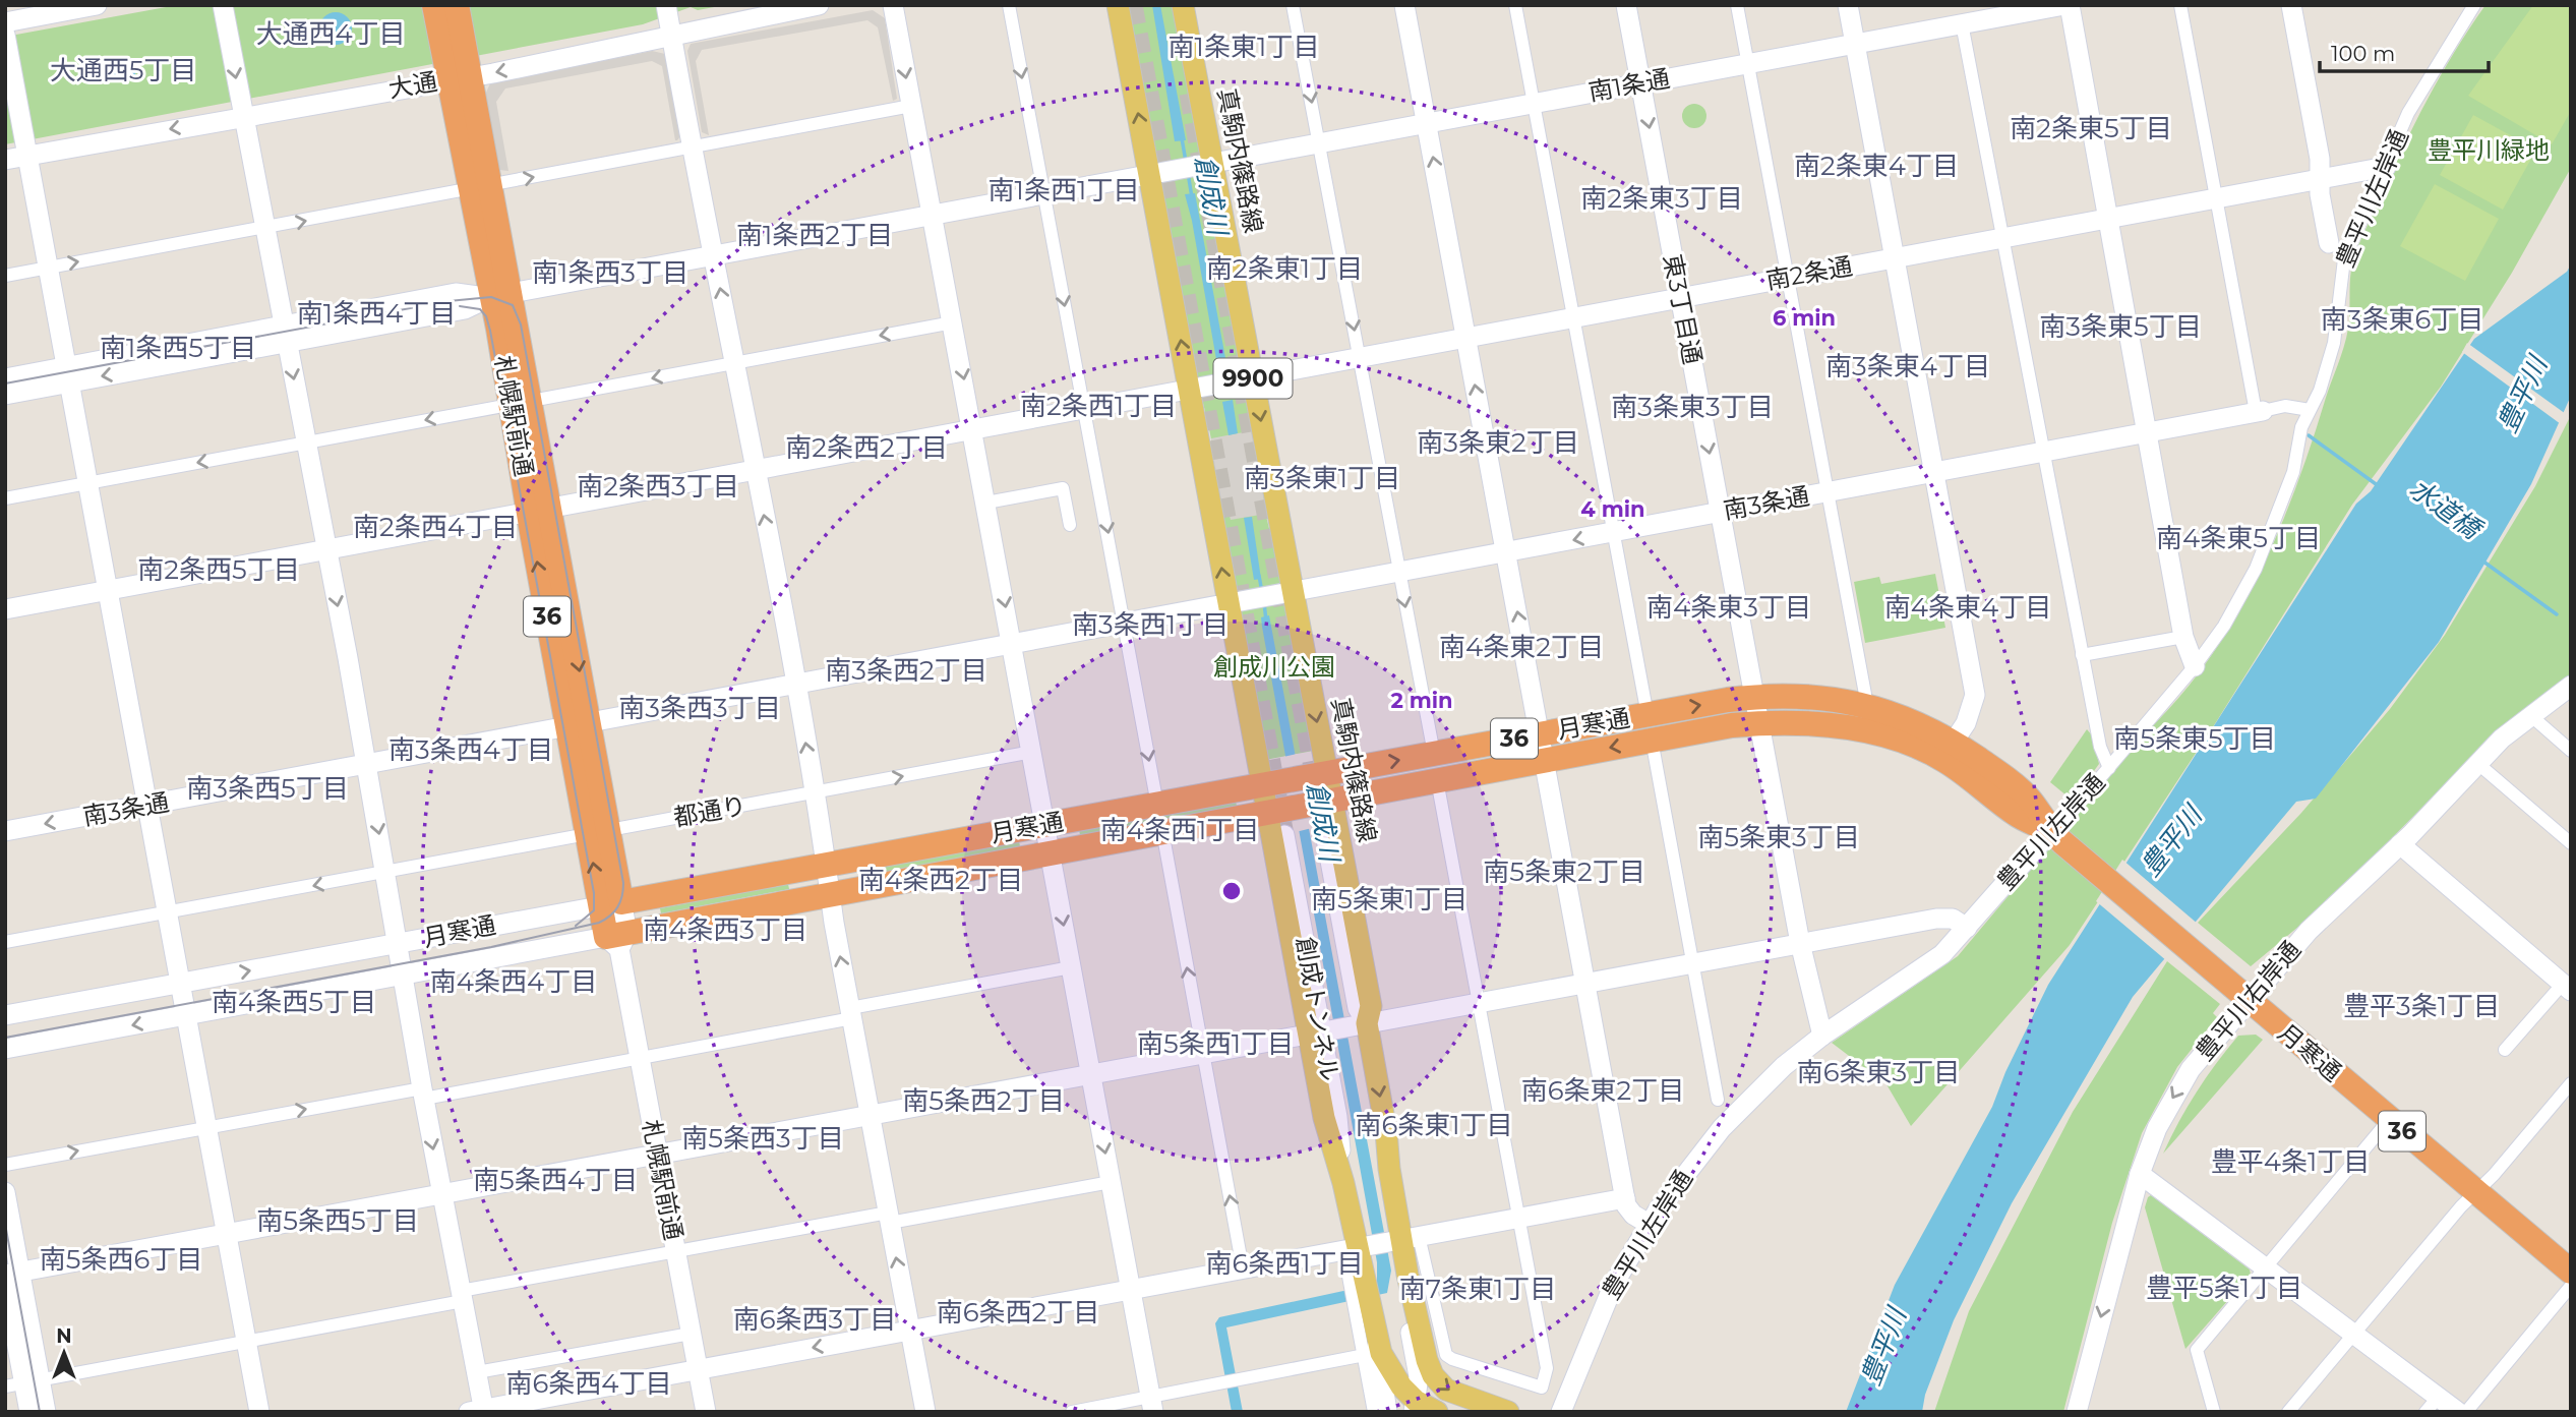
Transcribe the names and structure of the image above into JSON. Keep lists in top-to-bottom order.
{
  "streets": {
    "highway": ["札幌駅前通", "36", "月寒通"],
    "main road": ["真駒内篠路線", "9900"],
    "street": [
      "大通",
      "南1条通",
      "豊平川左岸通",
      "南2条通",
      "東3丁目通",
      "南3条通",
      "都通り",
      "豊平川右岸通",
      "創成トンネル"
    ]
  },
  "crossings": [
    ["大通", "札幌駅前通"],
    ["南1条通", "真駒内篠路線"],
    ["南1条通", "東3丁目通"],
    ["南1条通", "札幌駅前通"],
    ["真駒内篠路線", "南2条通"],
    ["真駒内篠路線", "南3条通"],
    ["真駒内篠路線", "月寒通"],
    ["真駒内篠路線", "創成トンネル"],
    ["豊平川左岸通", "南2条通"],
    ["豊平川左岸通", "東3丁目通"],
    ["豊平川左岸通", "月寒通"],
    ["南2条通", "東3丁目通"],
    ["南2条通", "札幌駅前通"],
    ["東3丁目通", "南3条通"],
    ["東3丁目通", "月寒通"],
    ["札幌駅前通", "南3条通"],
    ["札幌駅前通", "月寒通"],
    ["札幌駅前通", "都通り"],
    ["月寒通", "豊平川右岸通"]
  ],
  "one_way": ["豊平川右岸通"],
  "districts": [
    "大通西4丁目",
    "南1条東1丁目",
    "大通西5丁目",
    "南2条東5丁目",
    "南2条東4丁目",
    "南1条西1丁目",
    "南2条東3丁目",
    "南1条西2丁目",
    "南2条東1丁目",
    "南1条西3丁目",
    "南1条西4丁目",
    "南3条東6丁目",
    "南3条東5丁目",
    "南1条西5丁目",
    "南3条東4丁目",
    "南2条西1丁目",
    "南3条東3丁目",
    "南3条東2丁目",
    "南2条西2丁目",
    "南3条東1丁目",
    "南2条西3丁目",
    "南2条西4丁目",
    "南4条東5丁目",
    "南2条西5丁目",
    "南4条東3丁目",
    "南4条東4丁目",
    "南3条西1丁目",
    "南4条東2丁目",
    "南3条西2丁目",
    "南3条西3丁目",
    "南5条東5丁目",
    "南3条西4丁目",
    "南3条西5丁目",
    "南4条西1丁目",
    "南5条東3丁目",
    "南5条東2丁目",
    "南4条西2丁目",
    "南5条東1丁目",
    "南4条西3丁目",
    "南4条西4丁目",
    "南4条西5丁目",
    "豊平3条1丁目",
    "南5条西1丁目",
    "南6条東3丁目",
    "南6条東2丁目",
    "南5条西2丁目",
    "南6条東1丁目",
    "南5条西3丁目",
    "豊平4条1丁目",
    "南5条西4丁目",
    "南5条西5丁目",
    "南5条西6丁目",
    "南6条西1丁目",
    "豊平5条1丁目",
    "南7条東1丁目",
    "南6条西2丁目",
    "南6条西3丁目",
    "南6条西4丁目"
  ],
  "water": ["創成川", "豊平川", "水道橋"],
  "parks": ["豊平川緑地", "創成川公園"],
  "scale_bar": "100 m",
  "north": "top",
  "rings": ["6 min", "4 min", "2 min"]
}
